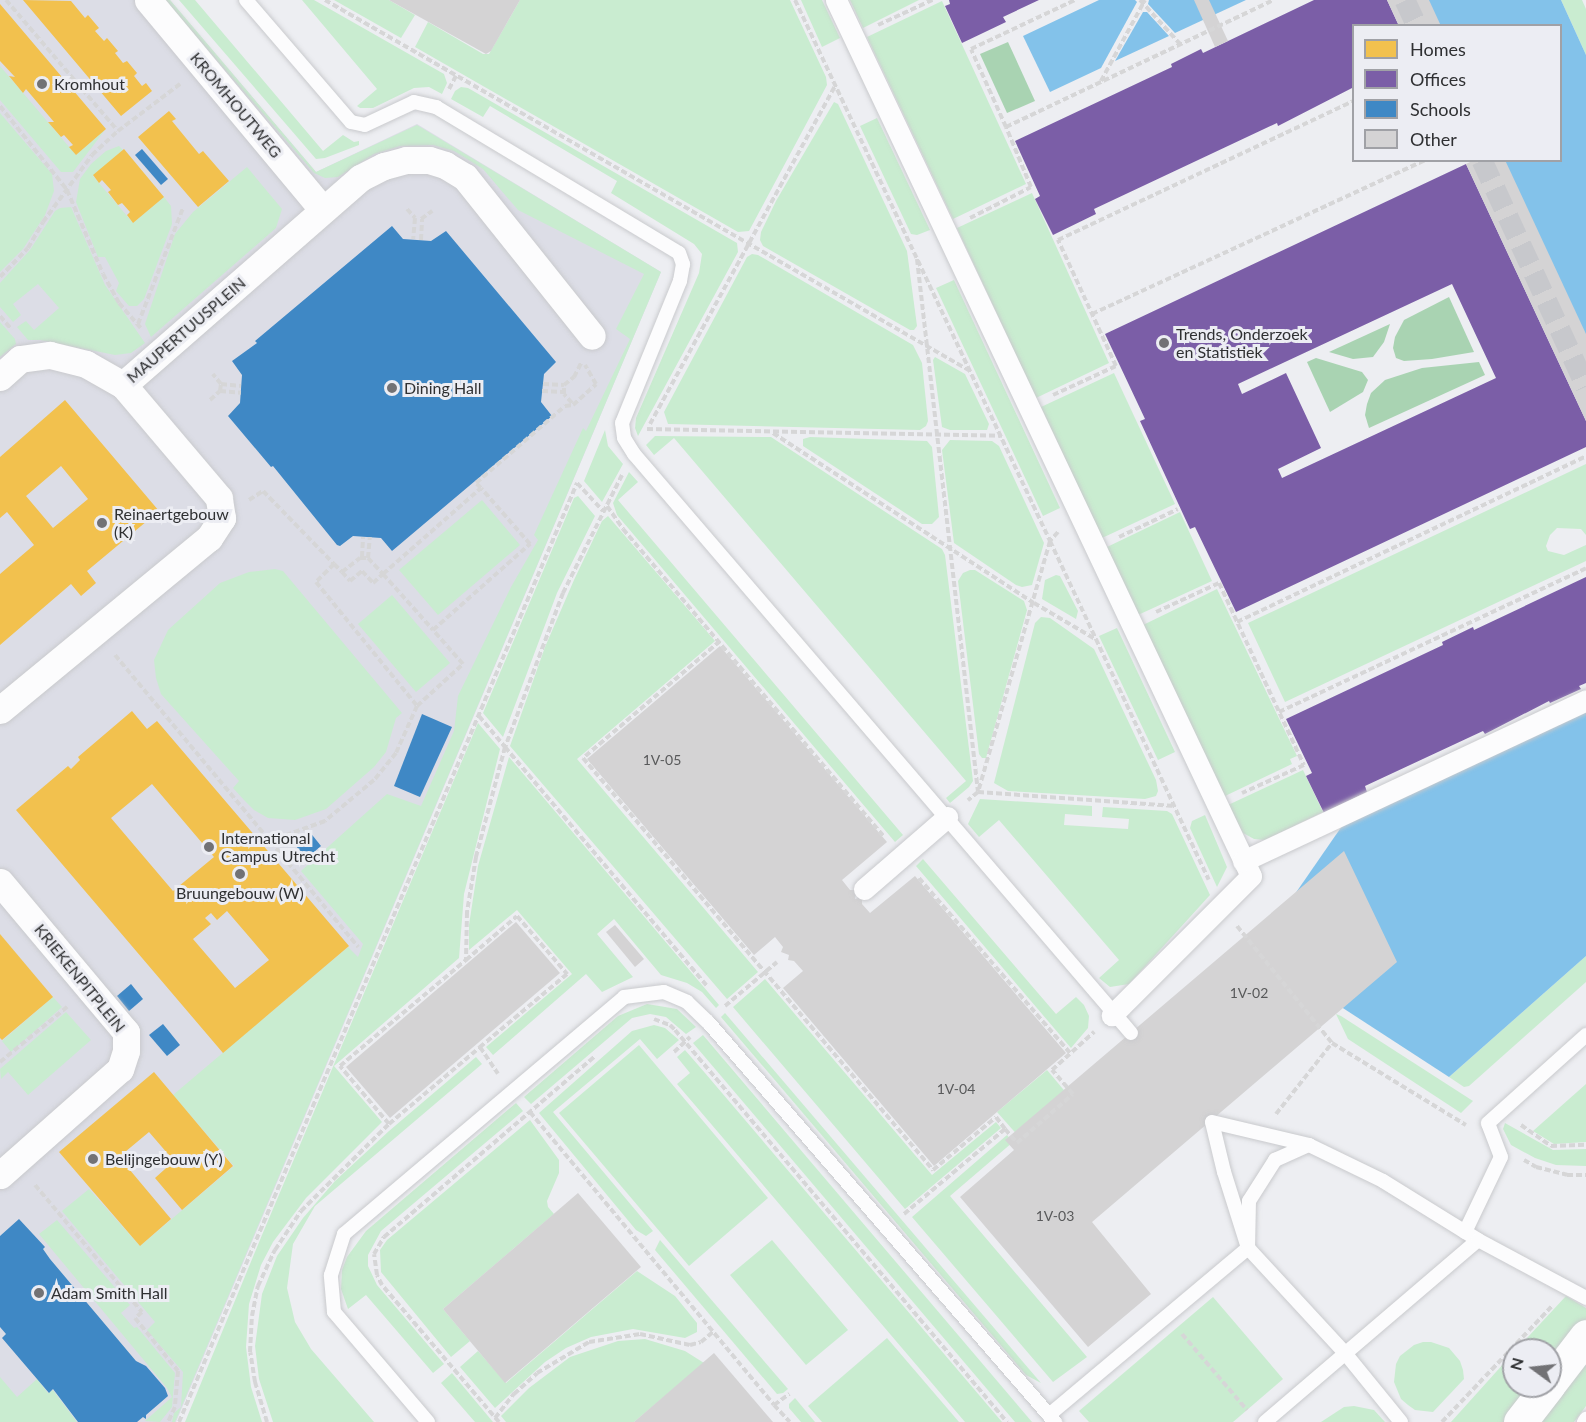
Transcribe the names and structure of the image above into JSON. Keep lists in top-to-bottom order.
{
  "streets": {
    "street": ["KROMHOUTWEG", "MAUPERTUUSPLEIN", "KRIEKENPITPLEIN"]
  },
  "crossings": [
    ["KROMHOUTWEG", "MAUPERTUUSPLEIN"]
  ],
  "places": [
    "Kromhout",
    "Trends, Onderzoek en Statistiek",
    "Dining Hall",
    "Reinaertgebouw (K)",
    "International Campus Utrecht",
    "Bruungebouw (W)",
    "Belijngebouw (Y)",
    "Adam Smith Hall"
  ],
  "house_numbers": [
    "1V-05",
    "1V-02",
    "1V-04",
    "1V-03"
  ],
  "legend": [
    "Homes",
    "Offices",
    "Schools",
    "Other"
  ],
  "north": "left"
}
